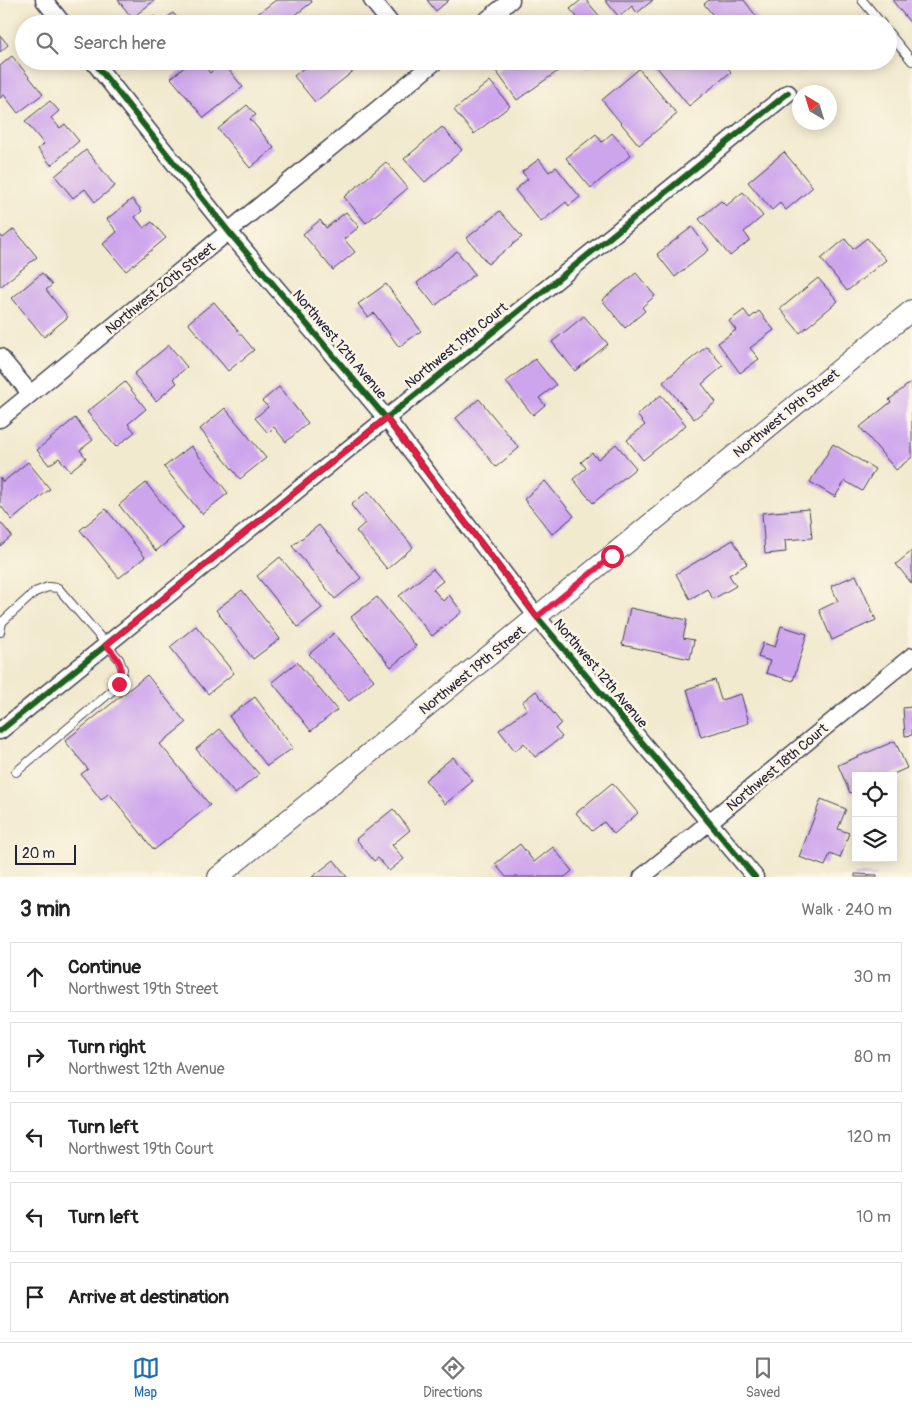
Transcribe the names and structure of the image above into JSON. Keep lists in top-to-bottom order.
{
  "streets": {
    "street": [
      "Northwest 20th Street",
      "Northwest 12th Avenue",
      "Northwest 19th Court",
      "Northwest 19th Street",
      "Northwest 18th Court"
    ]
  },
  "crossings": [
    ["Northwest 20th Street", "Northwest 12th Avenue"],
    ["Northwest 12th Avenue", "Northwest 19th Court"],
    ["Northwest 12th Avenue", "Northwest 19th Street"],
    ["Northwest 12th Avenue", "Northwest 18th Court"]
  ],
  "scale_bar": "20 m",
  "north": "top left",
  "page": {
    "search": "Search here",
    "scale": "20 m",
    "heading": ["3 min", "Walk · 240 m"],
    "list": [
      ["Continue", "Northwest 19th Street", "30 m"],
      ["Turn right", "Northwest 12th Avenue", "80 m"],
      ["Turn left", "Northwest 19th Court", "120 m"],
      ["Turn left", "10 m"],
      "Arrive at destination"
    ],
    "nav": ["Map", "Directions", "Saved"]
  }
}
